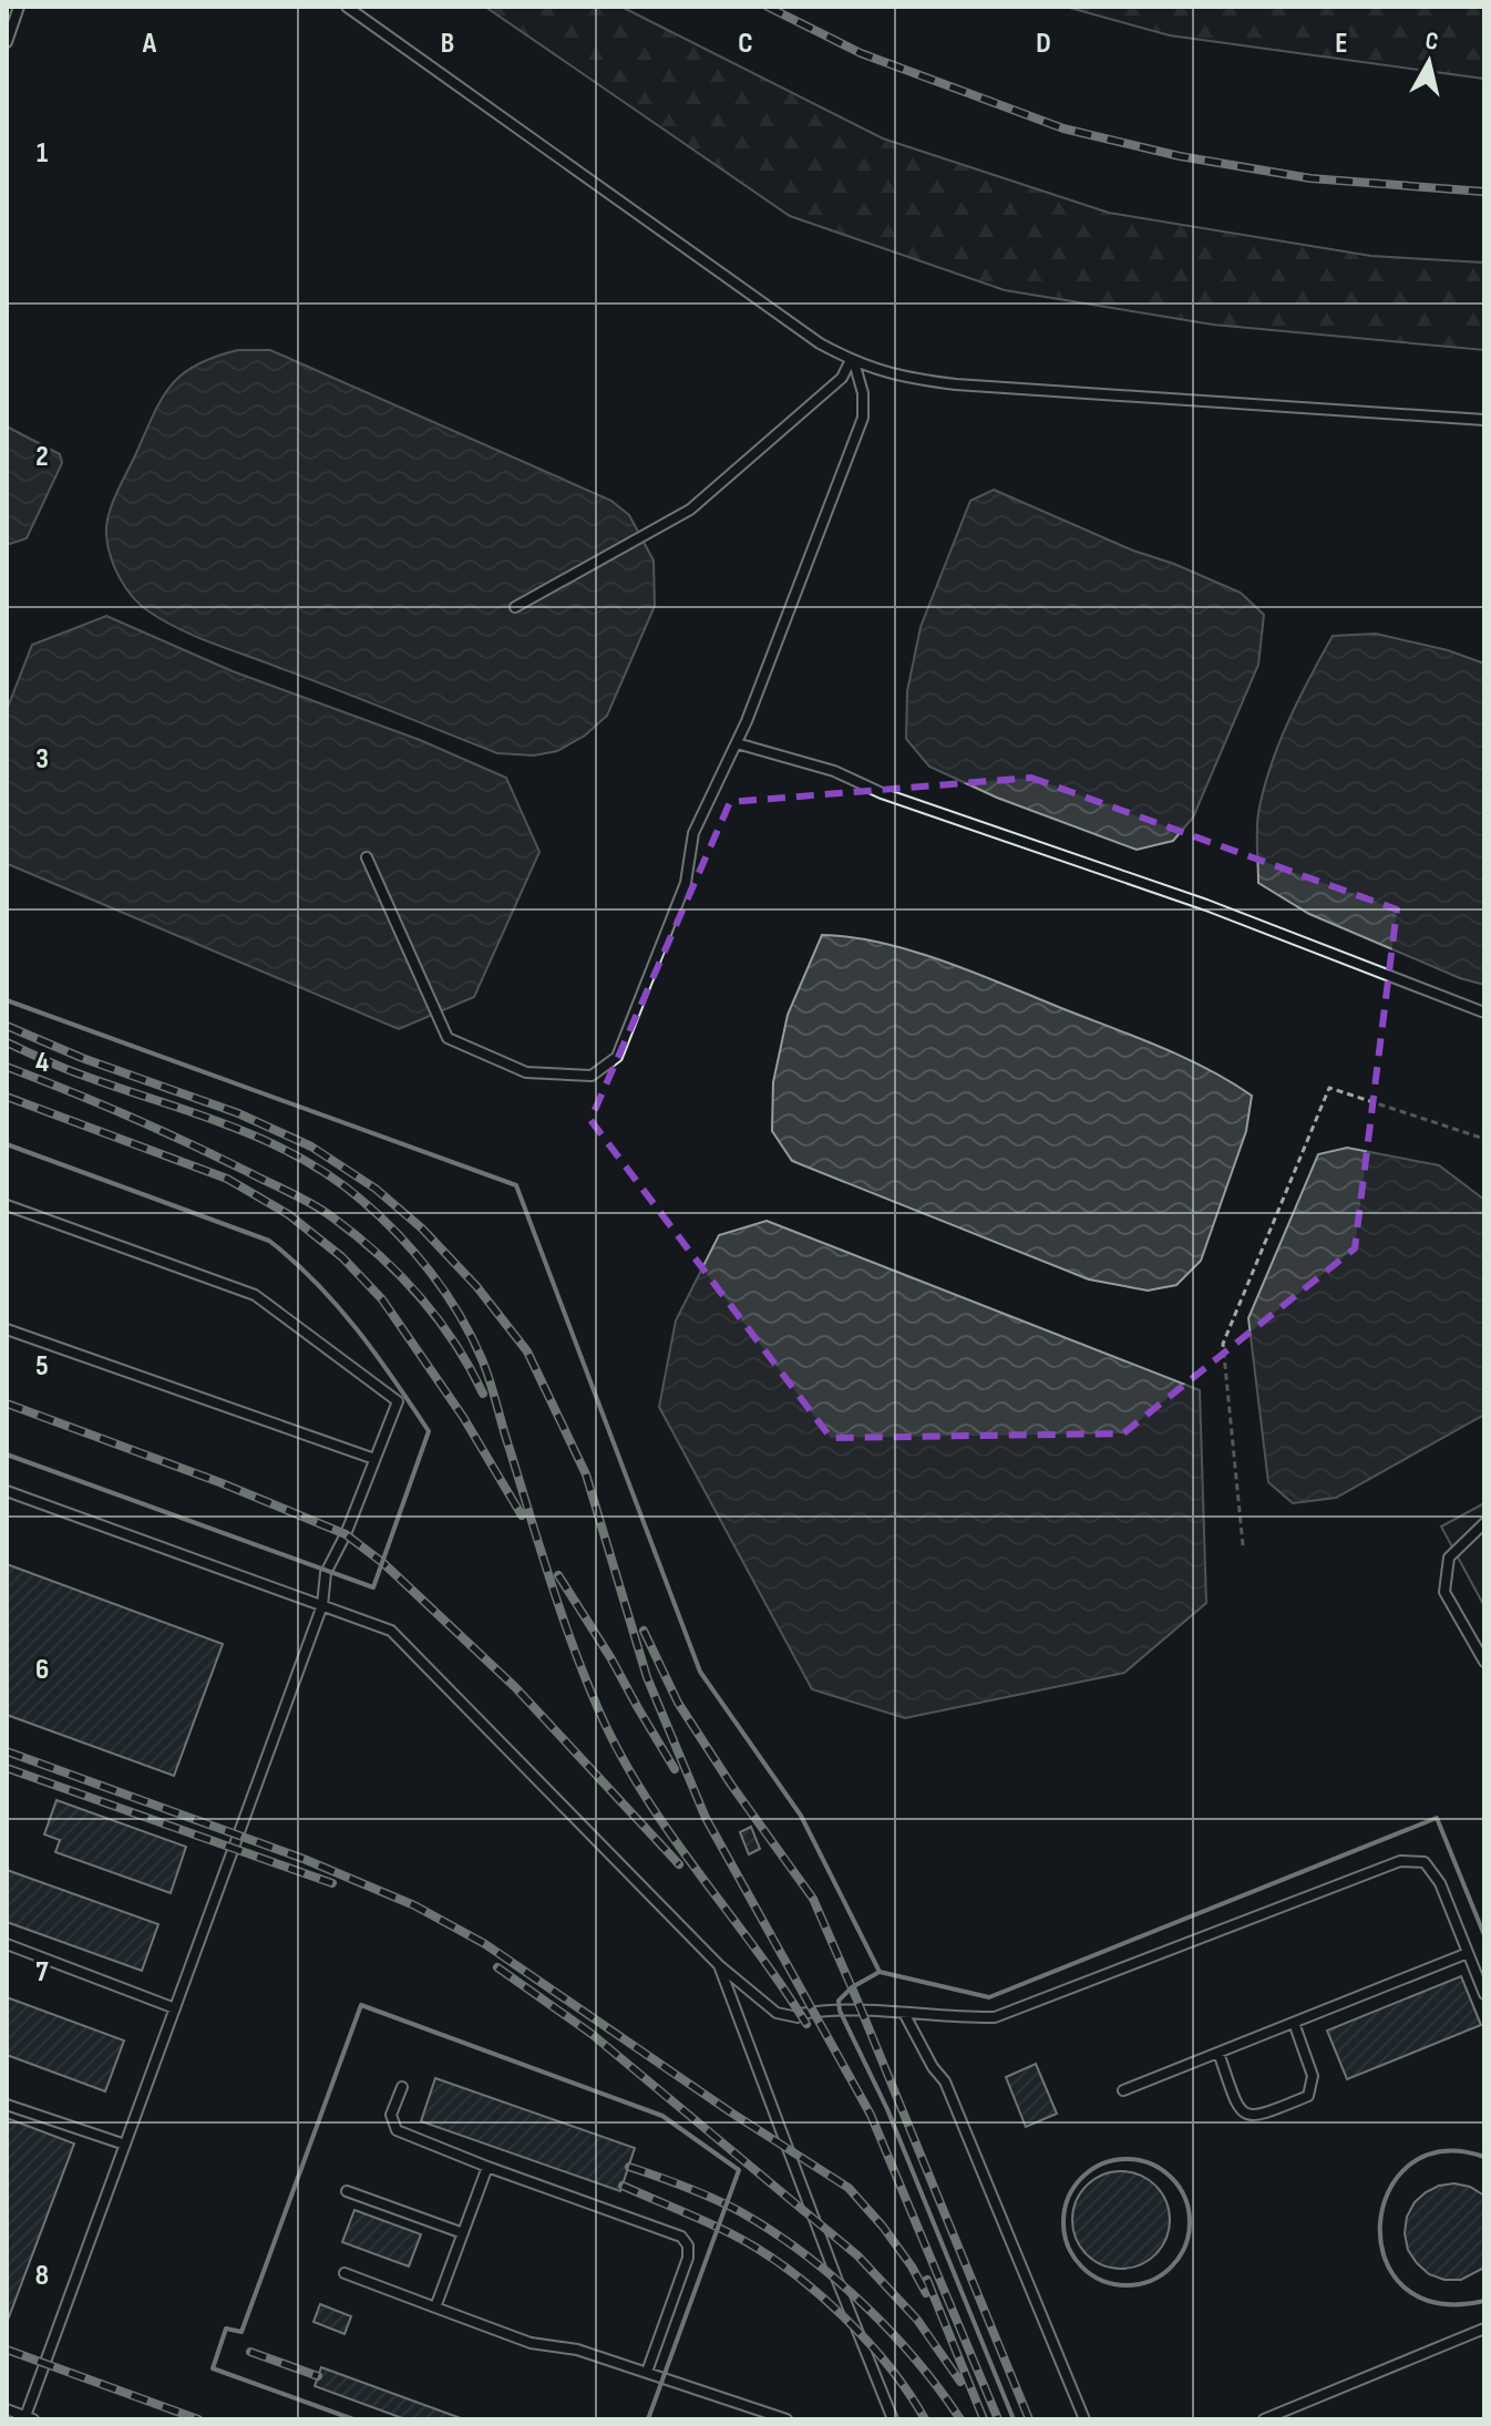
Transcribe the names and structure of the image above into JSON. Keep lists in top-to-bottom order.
{
  "north": "top",
  "grid": {
    "columns": [
      "A",
      "B",
      "C",
      "D",
      "E"
    ],
    "rows": [
      "1",
      "2",
      "3",
      "4",
      "5",
      "6",
      "7",
      "8"
    ]
  }
}
